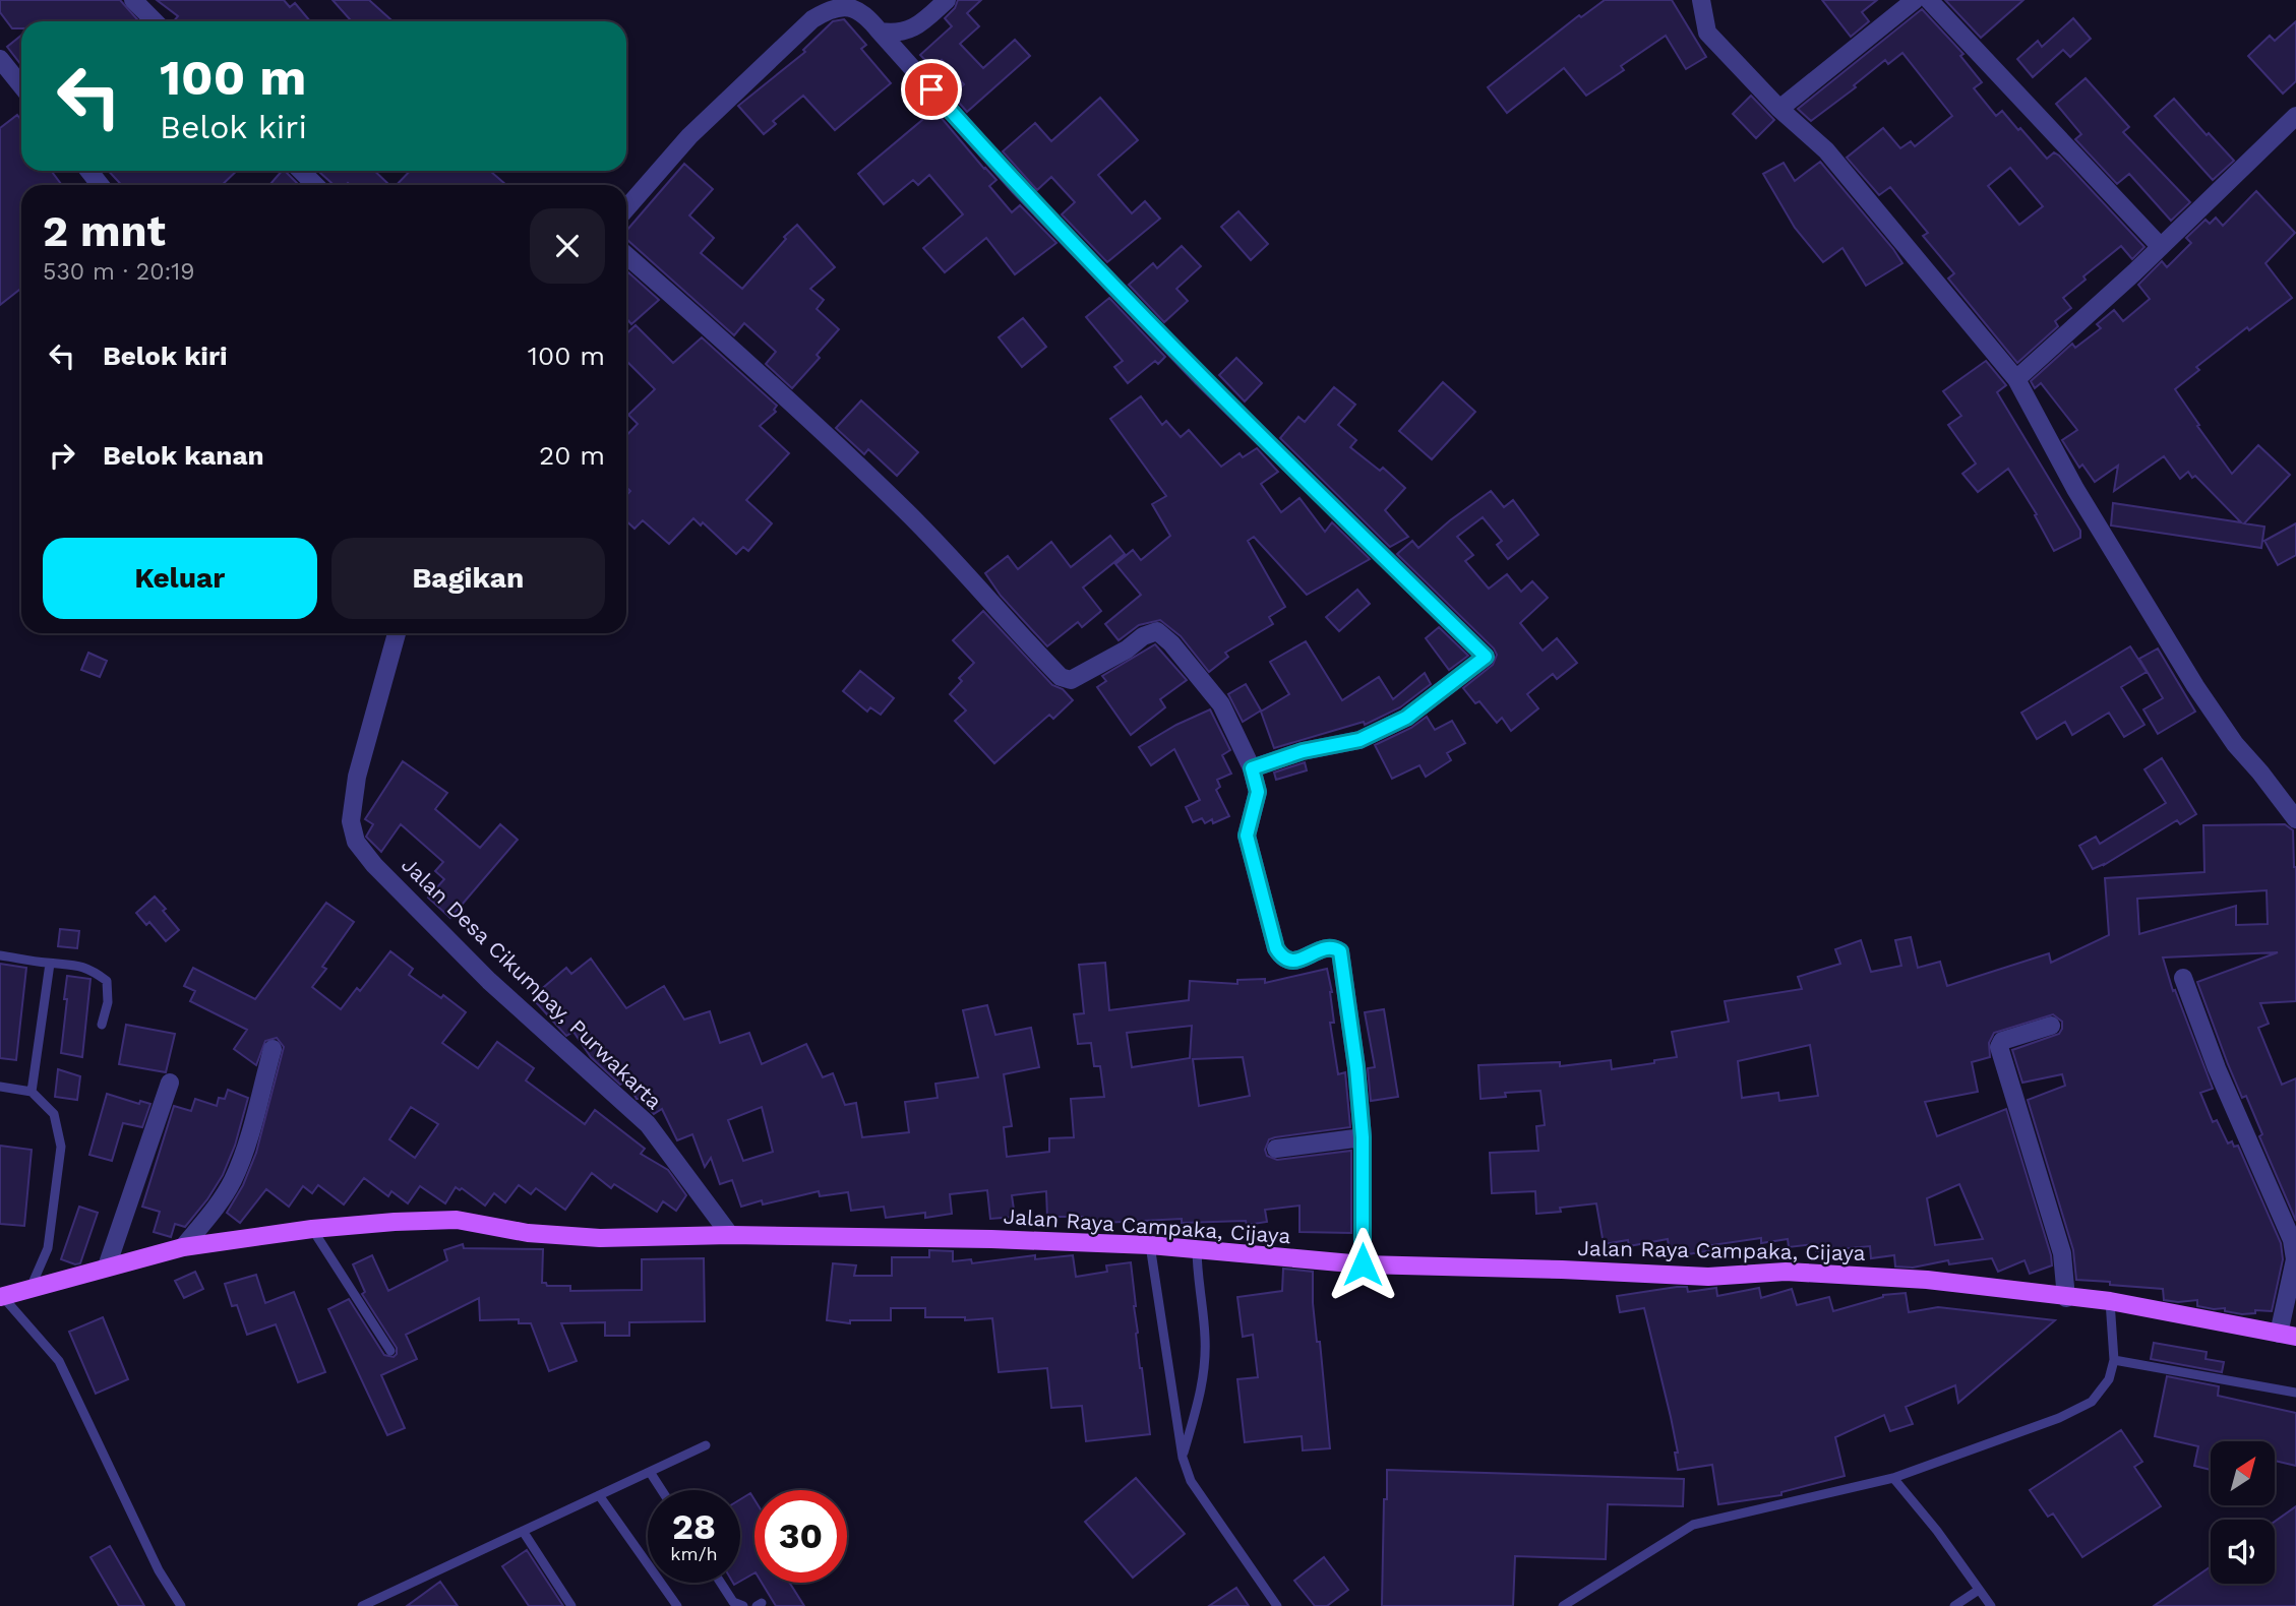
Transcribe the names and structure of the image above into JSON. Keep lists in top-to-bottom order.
{
  "streets": {
    "main road": ["Jalan Raya Campaka, Cijaya"],
    "street": ["Jalan Desa Cikumpay, Purwakarta"]
  },
  "crossings": [
    ["Jalan Desa Cikumpay, Purwakarta", "Jalan Raya Campaka, Cijaya"]
  ],
  "north": "top right",
  "page": {
    "turn": ["100 m", "Belok kiri"],
    "heading": ["2 mnt", "530 m · 20:19"],
    "list": [
      {
        "name": "Belok kiri",
        "value": "100 m"
      },
      {
        "name": "Belok kanan",
        "value": "20 m"
      }
    ],
    "buttons": ["Keluar", "Bagikan"],
    "speed": "28 km/h",
    "limit": "30"
  }
}
